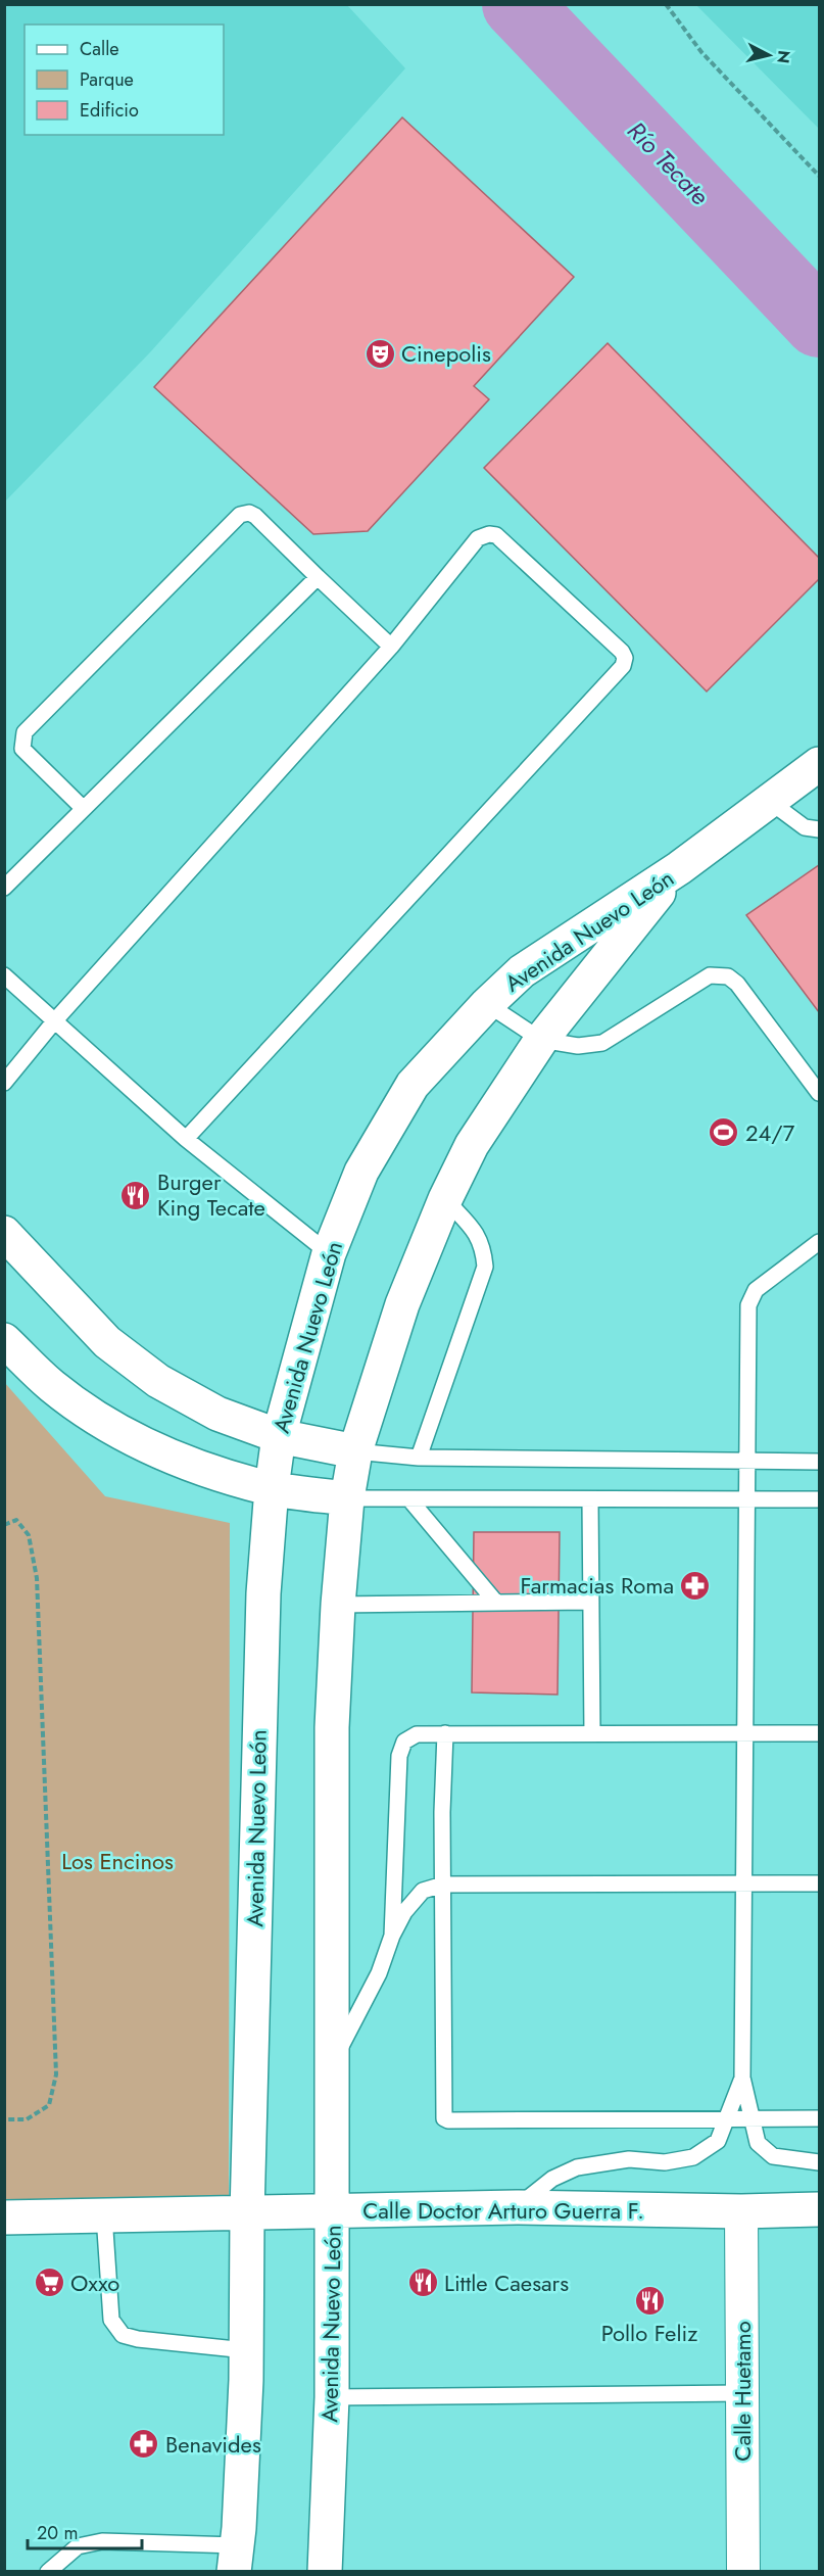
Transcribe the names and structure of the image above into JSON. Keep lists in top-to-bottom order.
{
  "streets": {
    "main road": ["Avenida Nuevo León", "Calle Doctor Arturo Guerra F."],
    "street": ["Calle Huetamo"]
  },
  "crossings": [
    ["Avenida Nuevo León", "Calle Doctor Arturo Guerra F."],
    ["Calle Doctor Arturo Guerra F.", "Calle Huetamo"]
  ],
  "water": ["Río Tecate"],
  "parks": ["Los Encinos"],
  "places": {
    "theatre": ["Cinepolis"],
    "sports": ["24/7"],
    "restaurant": ["Burger King Tecate", "Little Caesars", "Pollo Feliz"],
    "pharmacy": ["Farmacias Roma", "Benavides"],
    "supermarket": ["Oxxo"]
  },
  "legend": ["Calle", "Parque", "Edificio"],
  "scale_bar": "20 m",
  "north": "right"
}
